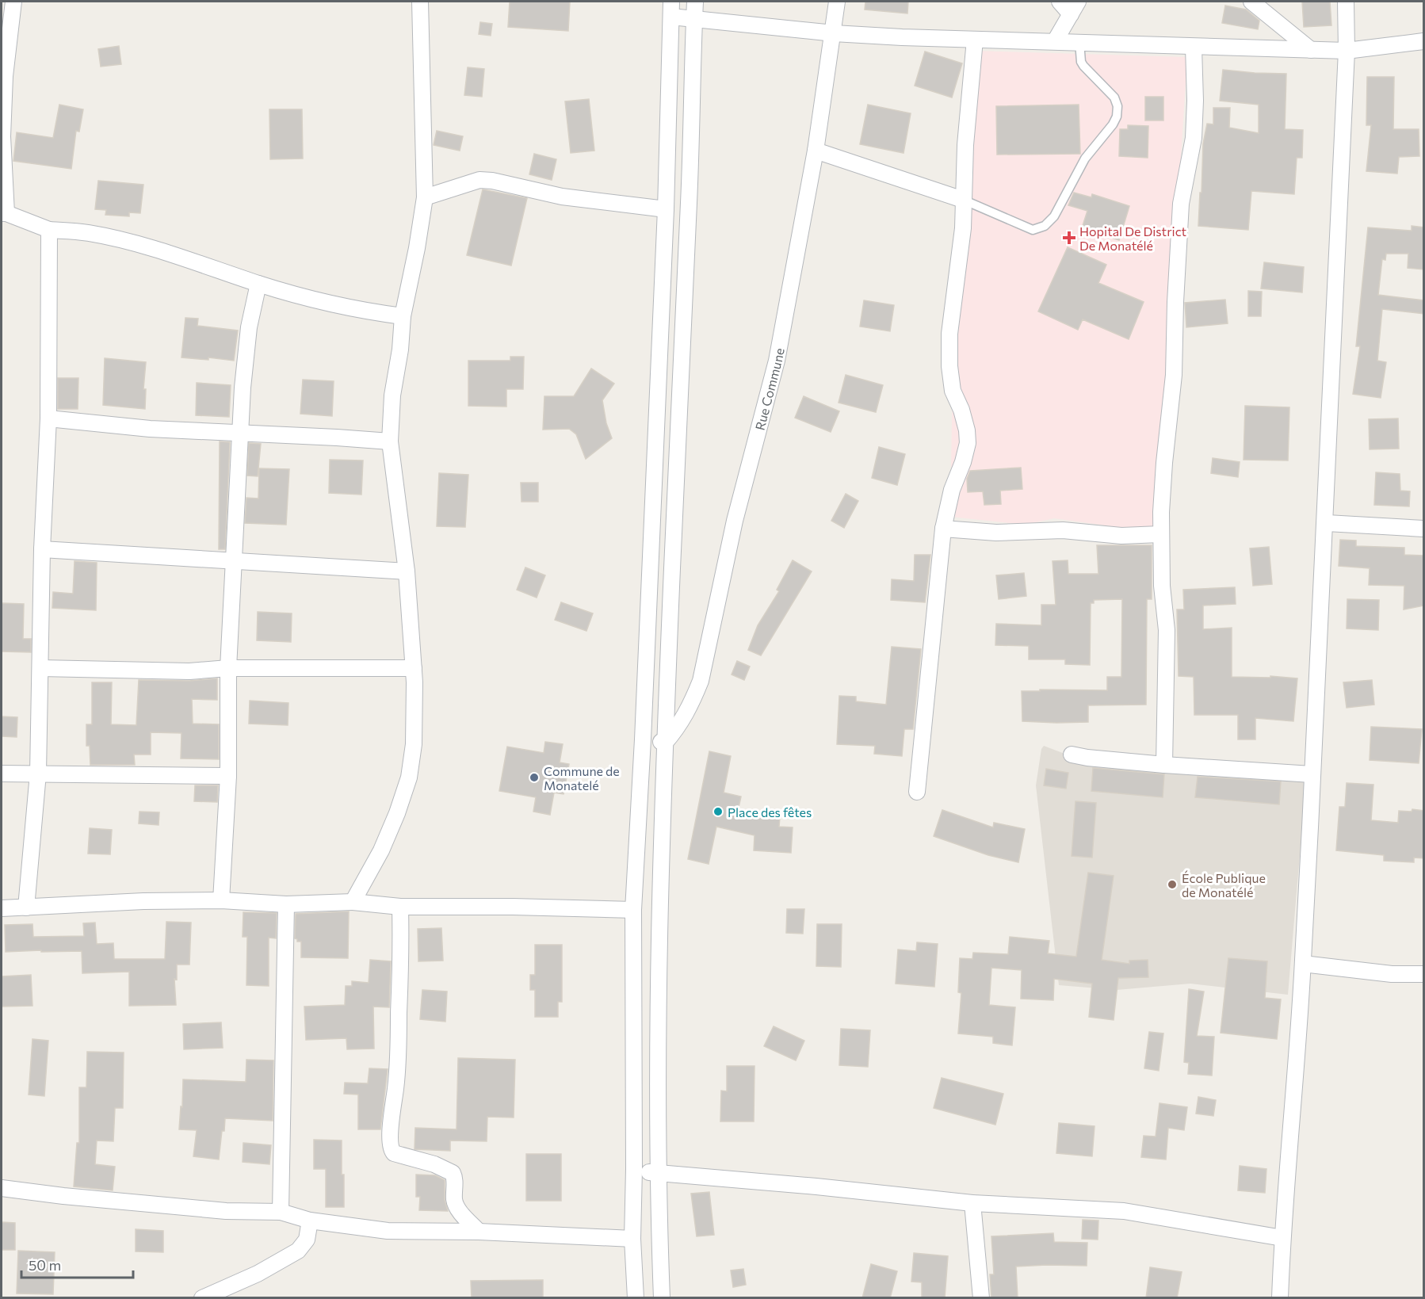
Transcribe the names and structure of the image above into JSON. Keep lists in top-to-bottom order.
{
  "streets": {
    "street": ["Rue Commune"]
  },
  "places": {
    "health": ["Hopital De District De Monatélé"],
    "other": ["Commune de Monatelé", "Place des fêtes", "École Publique de Monatélé"]
  },
  "scale_bar": "50 m"
}
